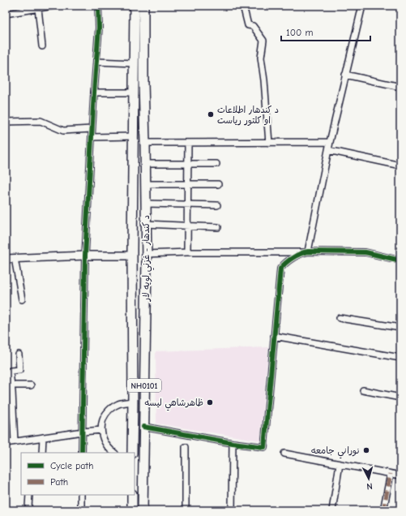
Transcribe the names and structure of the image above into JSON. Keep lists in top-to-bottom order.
{
  "streets": {
    "highway": ["د کندهار - غزني لويه لار", "NH0101"]
  },
  "places": ["د کندهار اطلاعات او کلتور رياست", "ظاهرشاهي لیسه", "نوراني جامعه"],
  "legend": ["Cycle path", "Path"],
  "scale_bar": "100 m",
  "north": "bottom"
}
